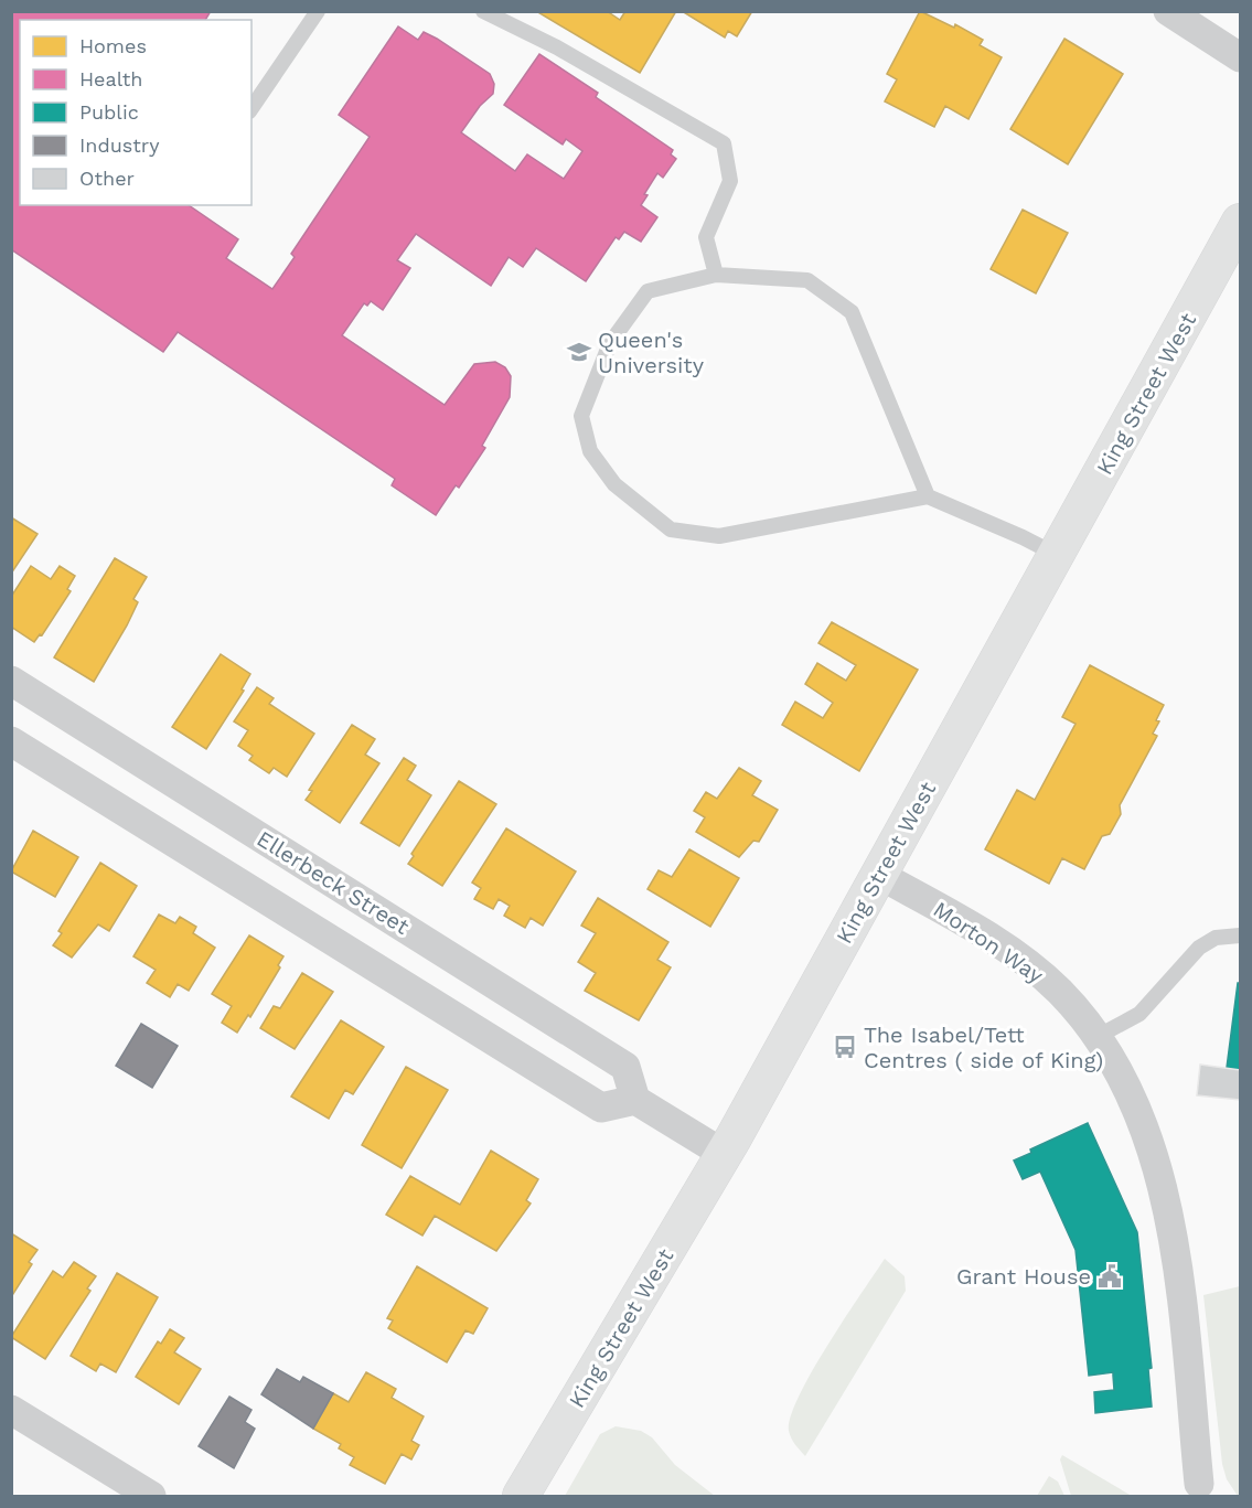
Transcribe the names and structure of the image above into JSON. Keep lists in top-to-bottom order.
{
  "streets": {
    "main road": ["King Street West"],
    "street": ["Ellerbeck Street", "Morton Way"]
  },
  "crossings": [
    ["King Street West", "Morton Way"]
  ],
  "places": {
    "school or university": ["Queen's University"],
    "bus stop": ["The Isabel/Tett Centres ( side of King)"],
    "public building": ["Grant House"]
  },
  "legend": [
    "Homes",
    "Health",
    "Public",
    "Industry",
    "Other"
  ]
}
